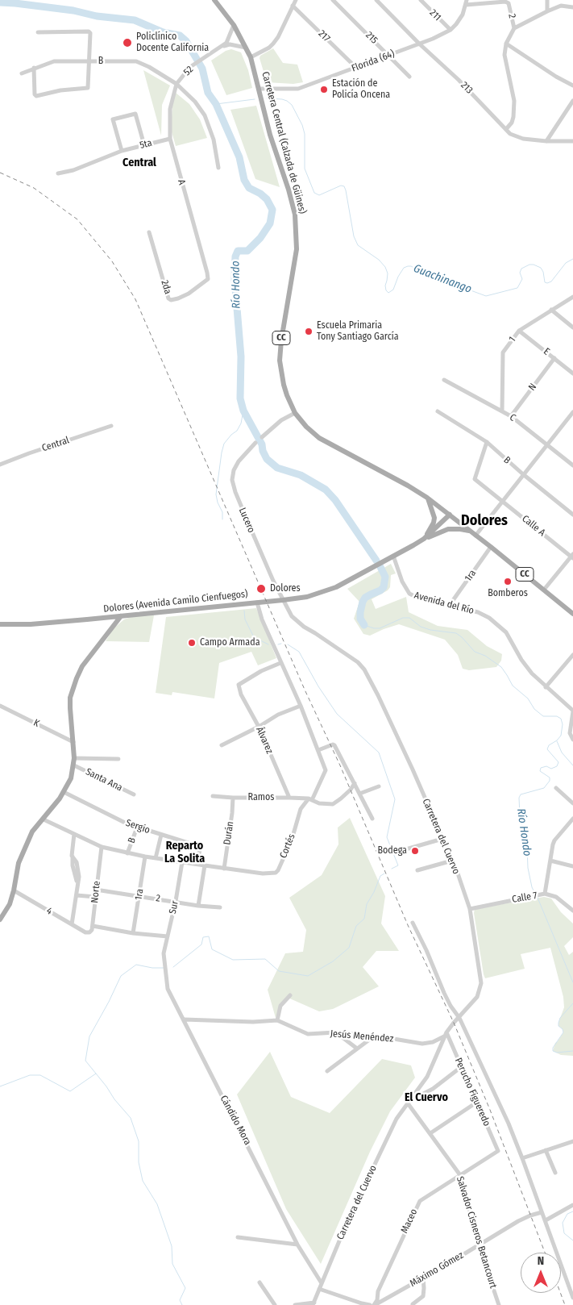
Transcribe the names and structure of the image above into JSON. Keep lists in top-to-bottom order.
{
  "streets": {
    "main road": ["Carretera Central (Calzada de Güines)", "CC", "Dolores (Avenida Camilo Cienfuegos)"],
    "street": [
      "211",
      "2",
      "217",
      "215",
      "B",
      "Florida (64)",
      "52",
      "213",
      "5ta",
      "A",
      "2da",
      "1",
      "E",
      "N",
      "C",
      "Central",
      "Lucero",
      "Calle A",
      "1ra",
      "Avenida del Río",
      "K",
      "Álvarez",
      "Santa Ana",
      "Ramos",
      "Sergio",
      "Durán",
      "Carretera del Cuervo",
      "Cortés",
      "Norte",
      "Calle 7",
      "Sur",
      "4",
      "Jesús Menéndez",
      "Perucho Figueredo",
      "Cándido Mora",
      "Maceo",
      "Salvador Cisneros Betancourt",
      "Máximo Gómez"
    ]
  },
  "crossings": [
    ["211", "Florida (64)"],
    ["2", "1ra"],
    ["2", "Norte"],
    ["2", "Sur"],
    ["217", "Florida (64)"],
    ["215", "Florida (64)"],
    ["B", "52"],
    ["B", "A"],
    ["B", "Calle A"],
    ["B", "Sergio"],
    ["B", "Cortés"],
    ["Florida (64)", "213"],
    ["Florida (64)", "Carretera Central (Calzada de Güines)"],
    ["52", "Carretera Central (Calzada de Güines)"],
    ["52", "A"],
    ["Carretera Central (Calzada de Güines)", "1ra"],
    ["Carretera Central (Calzada de Güines)", "Dolores (Avenida Camilo Cienfuegos)"],
    ["5ta", "A"],
    ["A", "2da"],
    ["1", "E"],
    ["1", "C"],
    ["E", "N"],
    ["N", "C"],
    ["Lucero", "Dolores (Avenida Camilo Cienfuegos)"],
    ["Lucero", "Carretera del Cuervo"],
    ["1ra", "Avenida del Río"],
    ["1ra", "Cortés"],
    ["Dolores (Avenida Camilo Cienfuegos)", "Avenida del Río"],
    ["Dolores (Avenida Camilo Cienfuegos)", "Carretera del Cuervo"],
    ["Dolores (Avenida Camilo Cienfuegos)", "Cortés"],
    ["Álvarez", "Ramos"],
    ["Álvarez", "Cortés"],
    ["Ramos", "Durán"],
    ["Ramos", "Cortés"],
    ["Sergio", "Cortés"],
    ["Durán", "Cortés"],
    ["Carretera del Cuervo", "Calle 7"],
    ["Carretera del Cuervo", "Jesús Menéndez"],
    ["Carretera del Cuervo", "Perucho Figueredo"],
    ["Carretera del Cuervo", "Cándido Mora"],
    ["Carretera del Cuervo", "Salvador Cisneros Betancourt"],
    ["Cortés", "Norte"],
    ["Cortés", "Sur"],
    ["Norte", "4"],
    ["Sur", "Cándido Mora"],
    ["Jesús Menéndez", "Perucho Figueredo"],
    ["Jesús Menéndez", "Cándido Mora"],
    ["Perucho Figueredo", "Maceo"],
    ["Maceo", "Salvador Cisneros Betancourt"],
    ["Maceo", "Máximo Gómez"],
    ["Salvador Cisneros Betancourt", "Máximo Gómez"]
  ],
  "districts": [
    "Central",
    "Dolores",
    "Reparto La Solita",
    "El Cuervo"
  ],
  "water": ["Guachinango", "Río Hondo"],
  "places": [
    "Policlínico Docente California",
    "Estación de Policía Oncena",
    "Escuela Primaria Tony Santiago García",
    "Bomberos",
    "Dolores",
    "Campo Armada",
    "Bodega"
  ],
  "north": "top"
}
